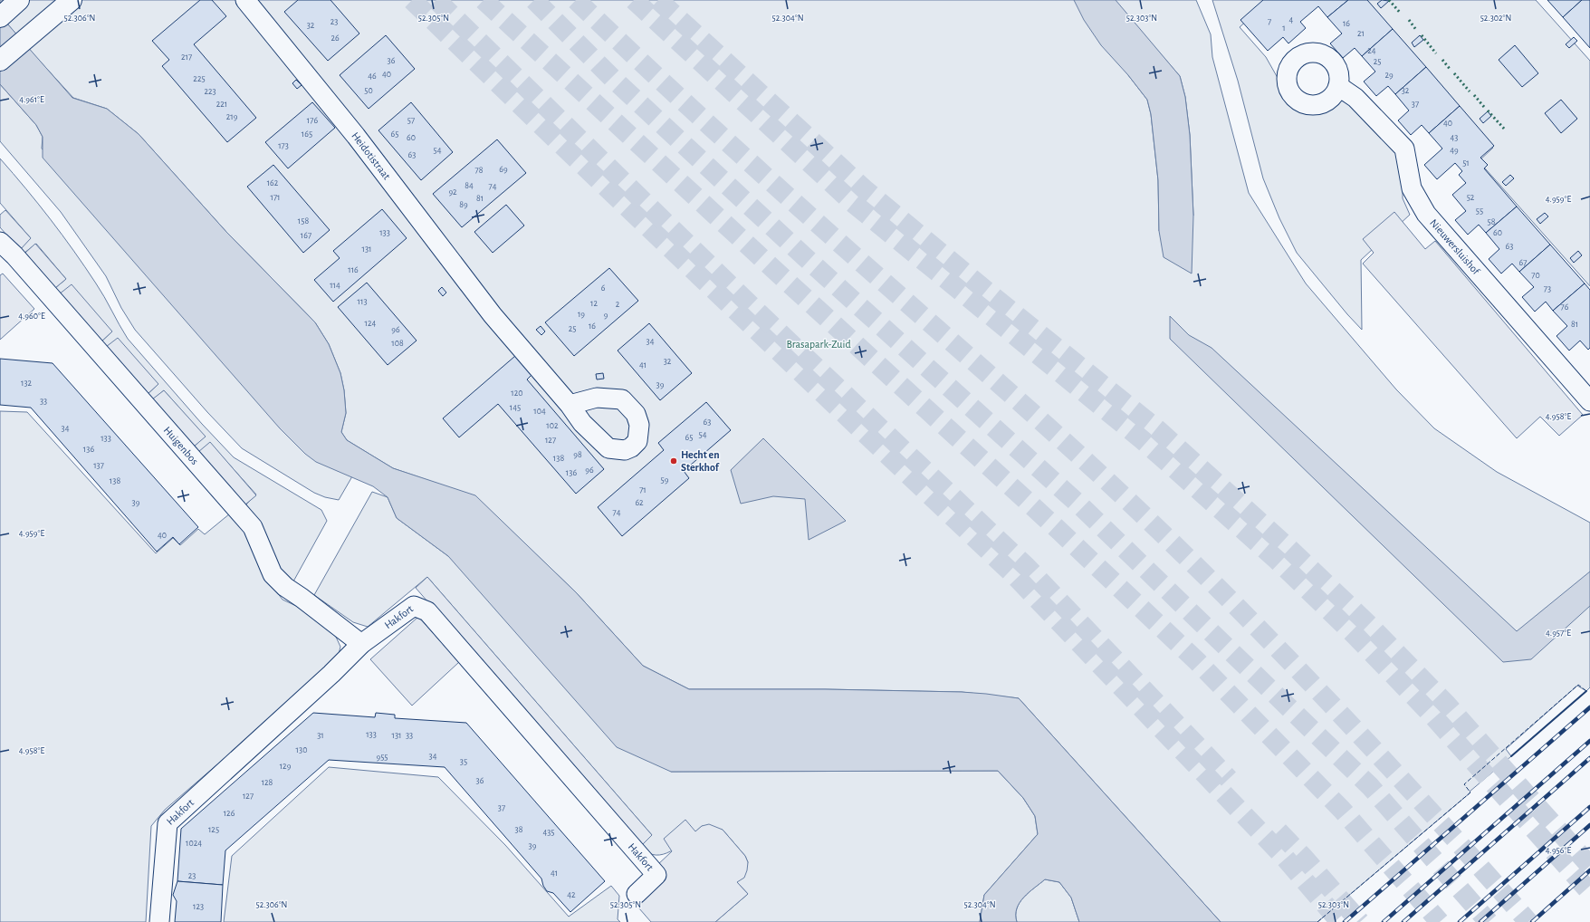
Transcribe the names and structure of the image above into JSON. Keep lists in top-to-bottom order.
{
  "streets": {
    "street": [
      "Heidotistraat",
      "Nieuwersluishof",
      "Huigenbos",
      "Hakfort"
    ]
  },
  "crossings": [
    ["Huigenbos", "Hakfort"]
  ],
  "parks": ["Brasapark-Zuid"],
  "places": ["Hecht en Sterkhof"],
  "house_numbers": [
    "4",
    "23",
    "7",
    "16",
    "32",
    "1",
    "21",
    "26",
    "24",
    "217",
    "36",
    "25",
    "40",
    "29",
    "46",
    "225",
    "50",
    "32",
    "223",
    "221",
    "37",
    "219",
    "176",
    "57",
    "40",
    "165",
    "65",
    "60",
    "43",
    "173",
    "54",
    "49",
    "63",
    "51",
    "69",
    "78",
    "162",
    "84",
    "74",
    "92",
    "171",
    "52",
    "81",
    "89",
    "55",
    "158",
    "58",
    "133",
    "60",
    "167",
    "63",
    "131",
    "67",
    "116",
    "70",
    "114",
    "6",
    "73",
    "113",
    "12",
    "2",
    "76",
    "19",
    "9",
    "124",
    "81",
    "16",
    "25",
    "96",
    "34",
    "108",
    "32",
    "41",
    "132",
    "39",
    "120",
    "33",
    "145",
    "104",
    "63",
    "102",
    "34",
    "54",
    "65",
    "133",
    "127",
    "136",
    "98",
    "138",
    "137",
    "96",
    "136",
    "59",
    "138",
    "71",
    "39",
    "62",
    "74",
    "40",
    "133",
    "31",
    "131",
    "33",
    "130",
    "34",
    "955",
    "35",
    "129",
    "36",
    "128",
    "127",
    "37",
    "126",
    "125",
    "38",
    "435",
    "1024",
    "39",
    "41",
    "23",
    "42",
    "123"
  ],
  "coordinates": [
    "52.306°N",
    "52.305°N",
    "52.304°N",
    "52.303°N",
    "52.302°N",
    "4.961°E",
    "4.959°E",
    "4.960°E",
    "4.958°E",
    "4.957°E",
    "4.956°E"
  ]
}
